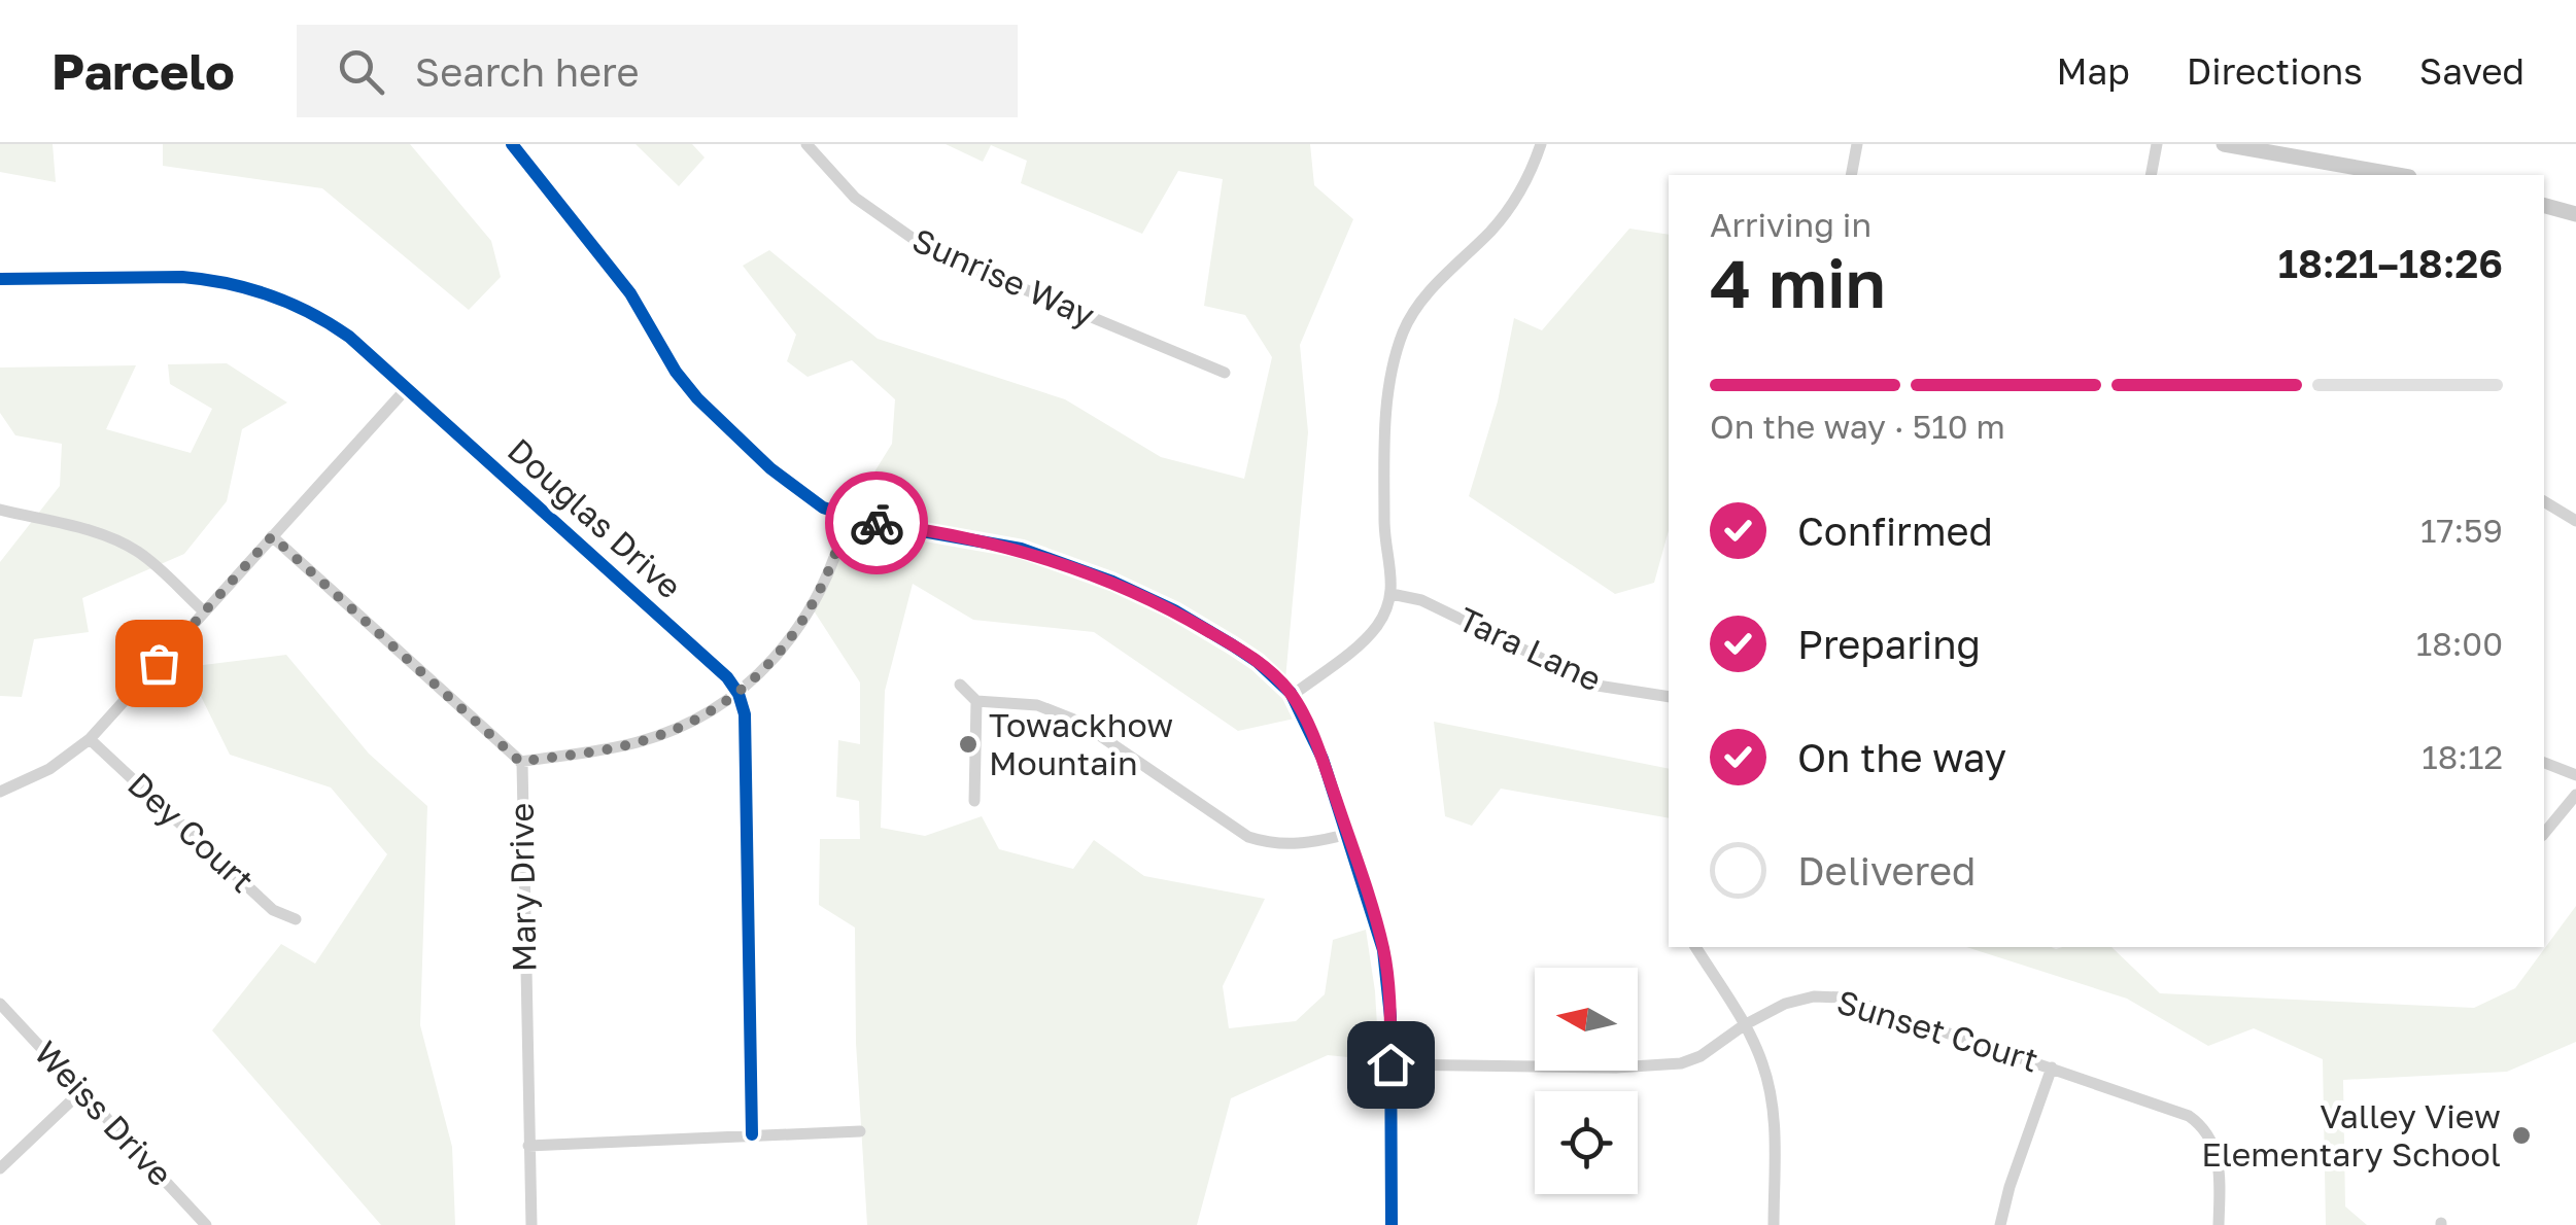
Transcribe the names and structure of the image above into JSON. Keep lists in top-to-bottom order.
{
  "streets": {
    "street": [
      "Sunrise Way",
      "Douglas Drive",
      "Tara Lane",
      "Dey Court",
      "Mary Drive",
      "Sunset Court",
      "Weiss Drive"
    ]
  },
  "places": ["Towackhow Mountain", "Valley View Elementary School"],
  "north": "left",
  "page": {
    "header": "Parcelo",
    "search": "Search here",
    "nav": ["Map", "Directions", "Saved"],
    "heading": ["4 min", "Arriving in", "18:21–18:26"],
    "bar": "On the way · 510 m",
    "list": [
      ["Confirmed", "17:59"],
      ["Preparing", "18:00"],
      ["On the way", "18:12"],
      "Delivered"
    ]
  }
}
